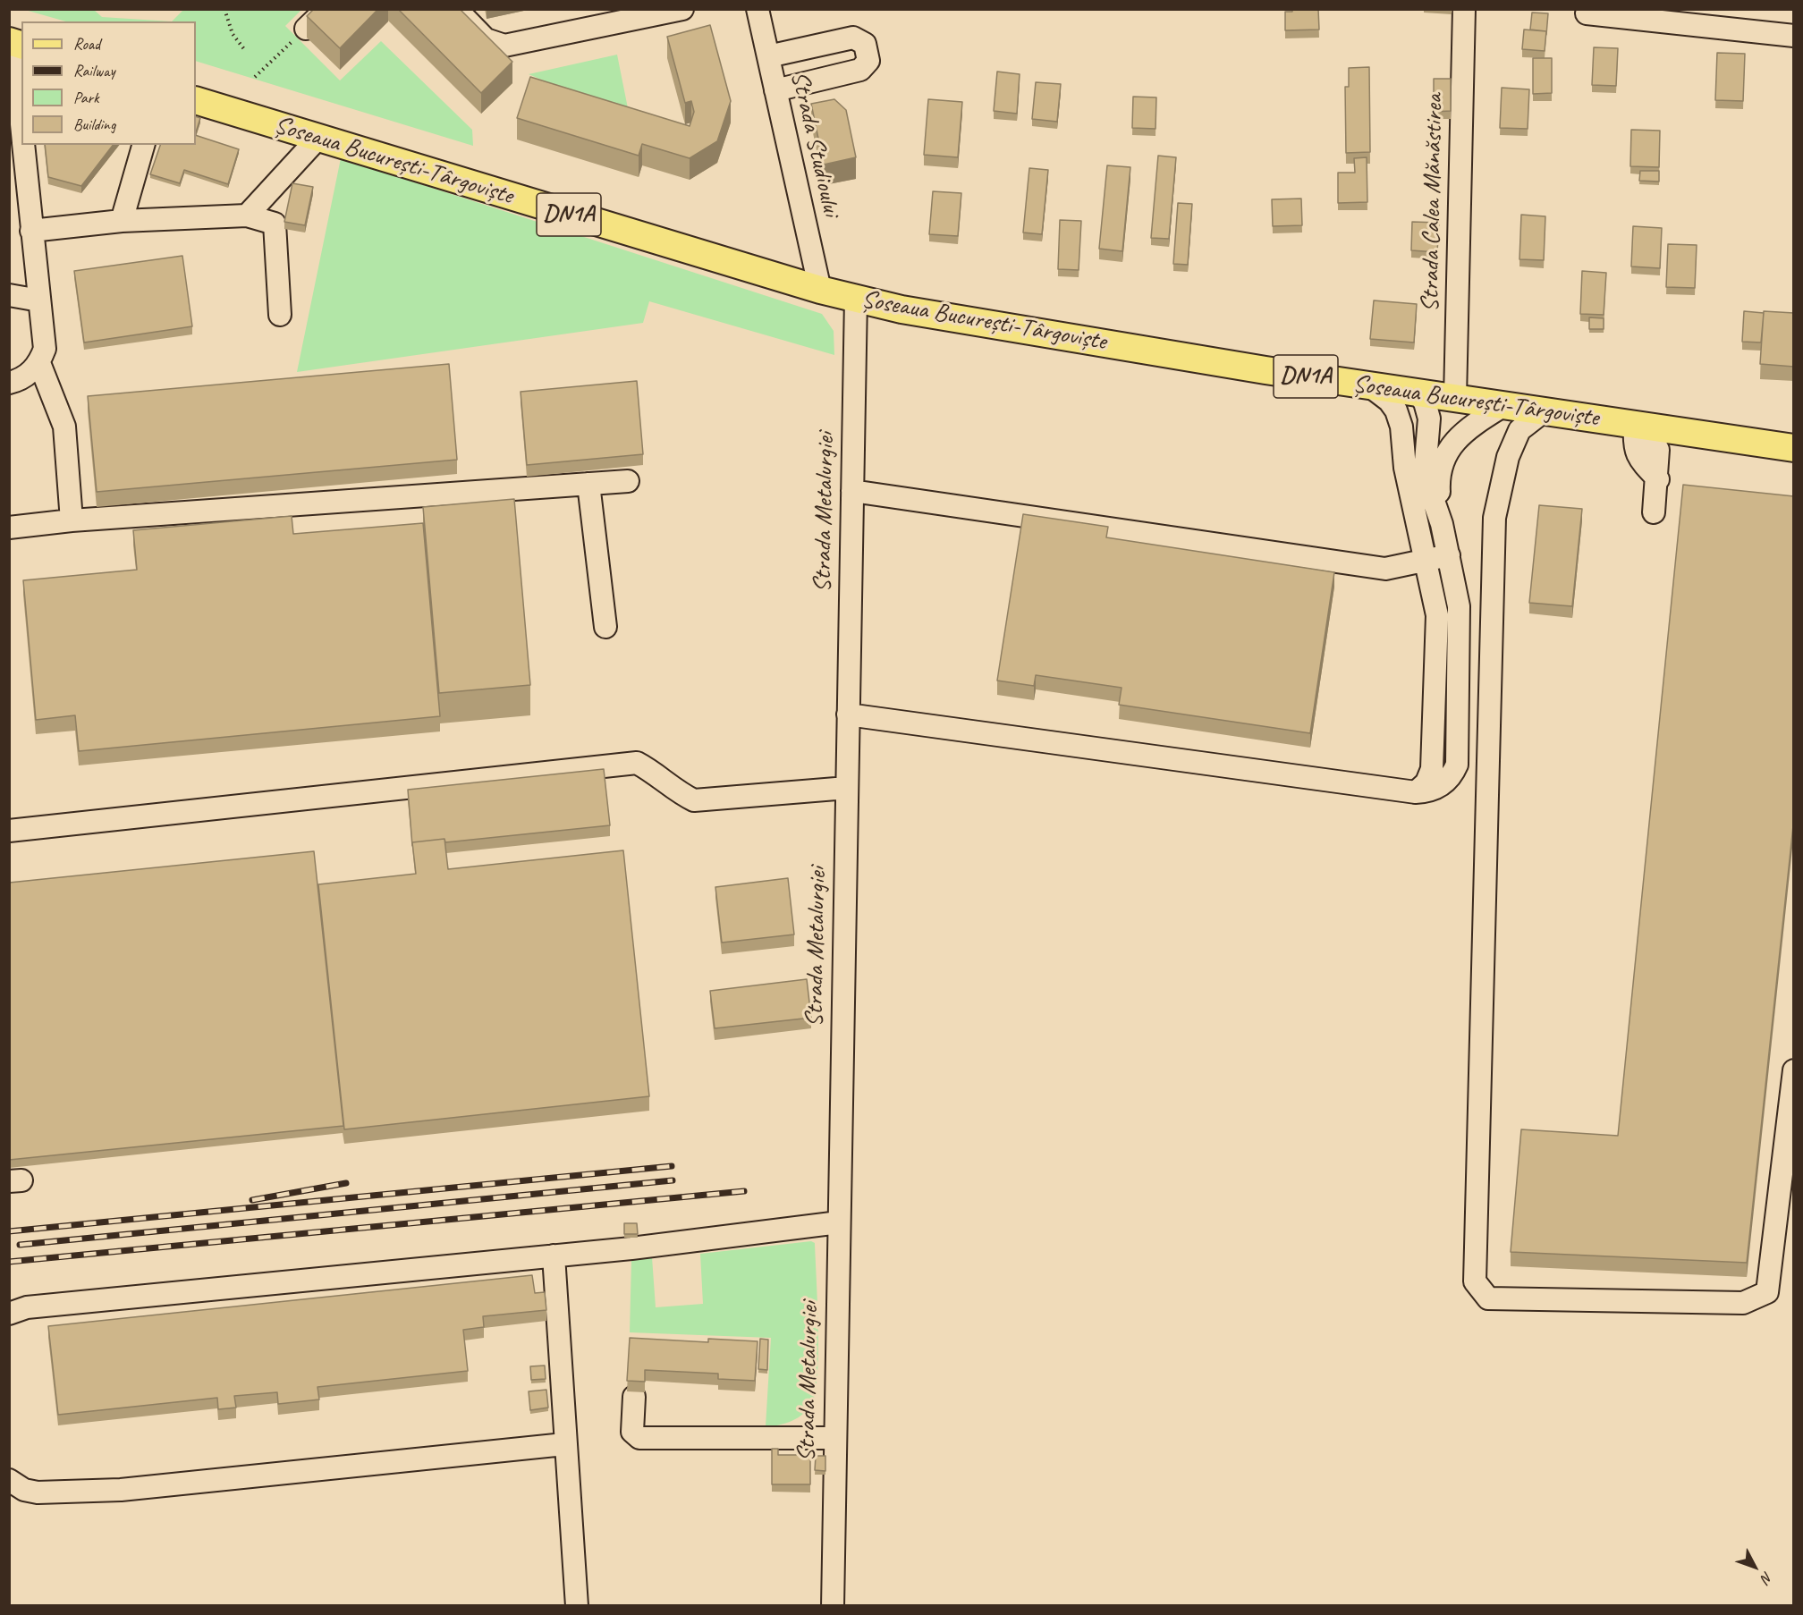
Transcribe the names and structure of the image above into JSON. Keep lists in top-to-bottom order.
{
  "streets": {
    "main road": ["Șoseaua București-Târgoviște", "DN1A"],
    "street": ["Strada Studioului", "Strada Calea Mănăstirea", "Strada Metalurgiei"]
  },
  "crossings": [
    ["Strada Studioului", "Șoseaua București-Târgoviște"],
    ["Șoseaua București-Târgoviște", "Strada Calea Mănăstirea"],
    ["Șoseaua București-Târgoviște", "Strada Metalurgiei"]
  ],
  "legend": [
    "Road",
    "Railway",
    "Park",
    "Building"
  ],
  "north": "bottom right"
}
